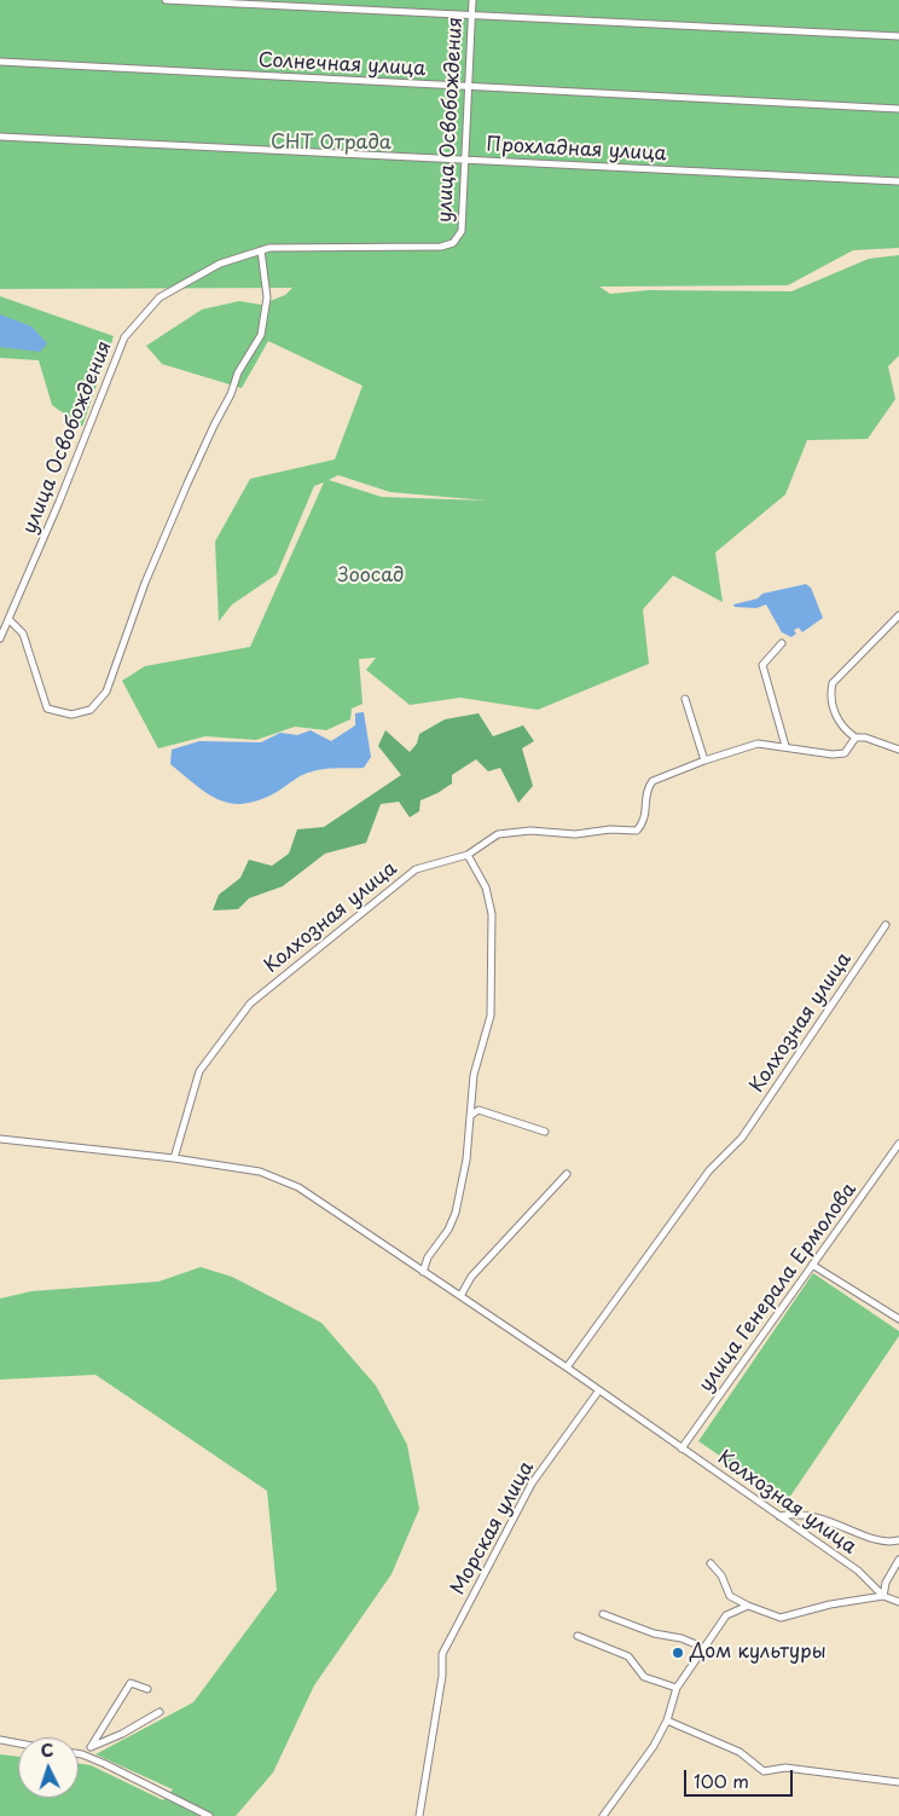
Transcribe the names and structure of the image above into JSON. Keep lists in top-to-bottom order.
{
  "streets": {
    "street": [
      "Солнечная улица",
      "улица Освобождения",
      "Прохладная улица",
      "Колхозная улица",
      "улица Генерала Ермолова",
      "Морская улица"
    ]
  },
  "crossings": [
    ["Солнечная улица", "улица Освобождения"],
    ["улица Освобождения", "Прохладная улица"],
    ["Колхозная улица", "улица Генерала Ермолова"],
    ["Колхозная улица", "Морская улица"]
  ],
  "parks": ["СНТ Отрада", "Зоосад"],
  "places": ["Дом культуры"],
  "scale_bar": "100 m",
  "north": "top"
}
